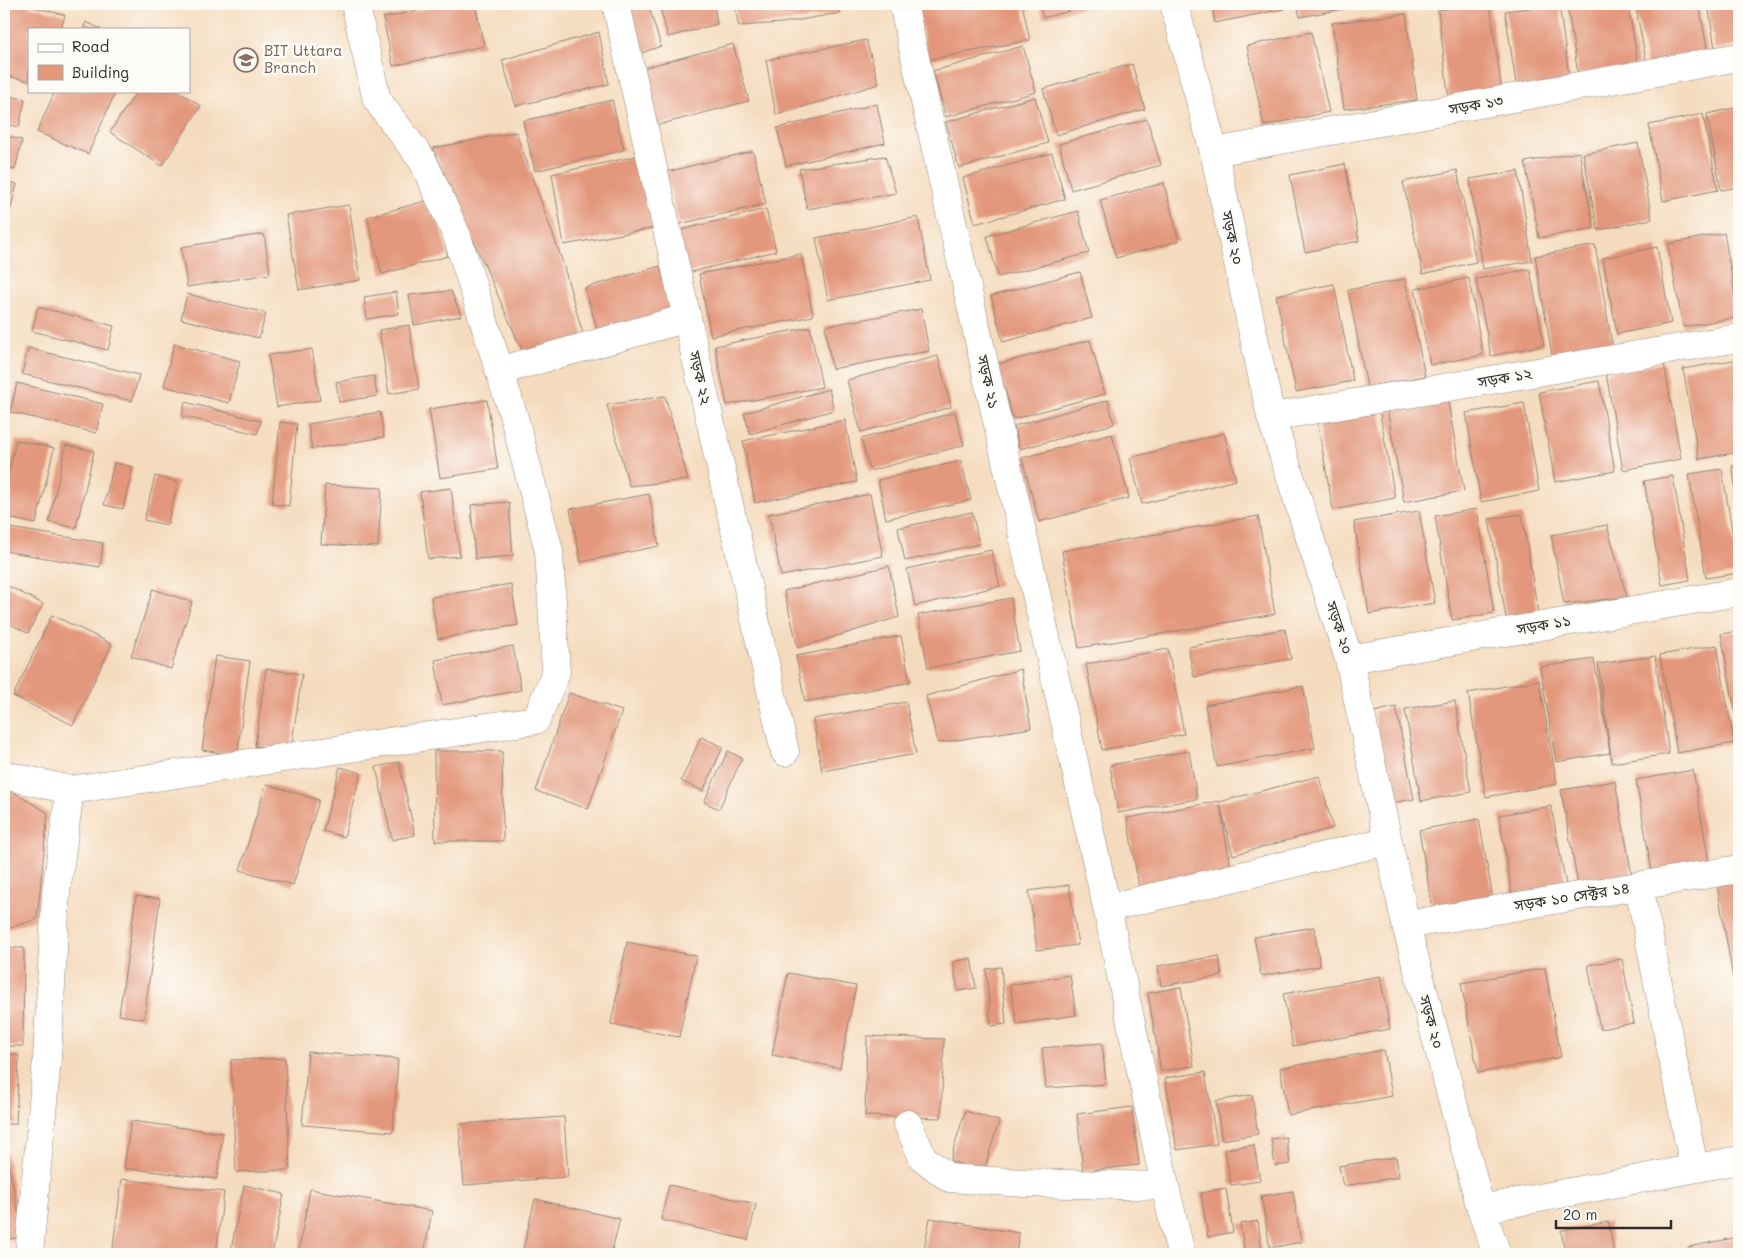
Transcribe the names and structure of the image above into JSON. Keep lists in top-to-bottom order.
{
  "streets": {
    "street": [
      "সড়ক ১৩",
      "সড়ক ২০",
      "সড়ক ২২",
      "সড়ক ১২",
      "সড়ক ২১",
      "সড়ক ১১",
      "সড়ক ১০ সেক্টর ১৪"
    ]
  },
  "crossings": [
    ["সড়ক ১৩", "সড়ক ২০"],
    ["সড়ক ২০", "সড়ক ১২"],
    ["সড়ক ২০", "সড়ক ১১"],
    ["সড়ক ২০", "সড়ক ১০ সেক্টর ১৪"]
  ],
  "places": {
    "school or university": ["BIT Uttara Branch"]
  },
  "legend": ["Road", "Building"],
  "scale_bar": "20 m"
}
